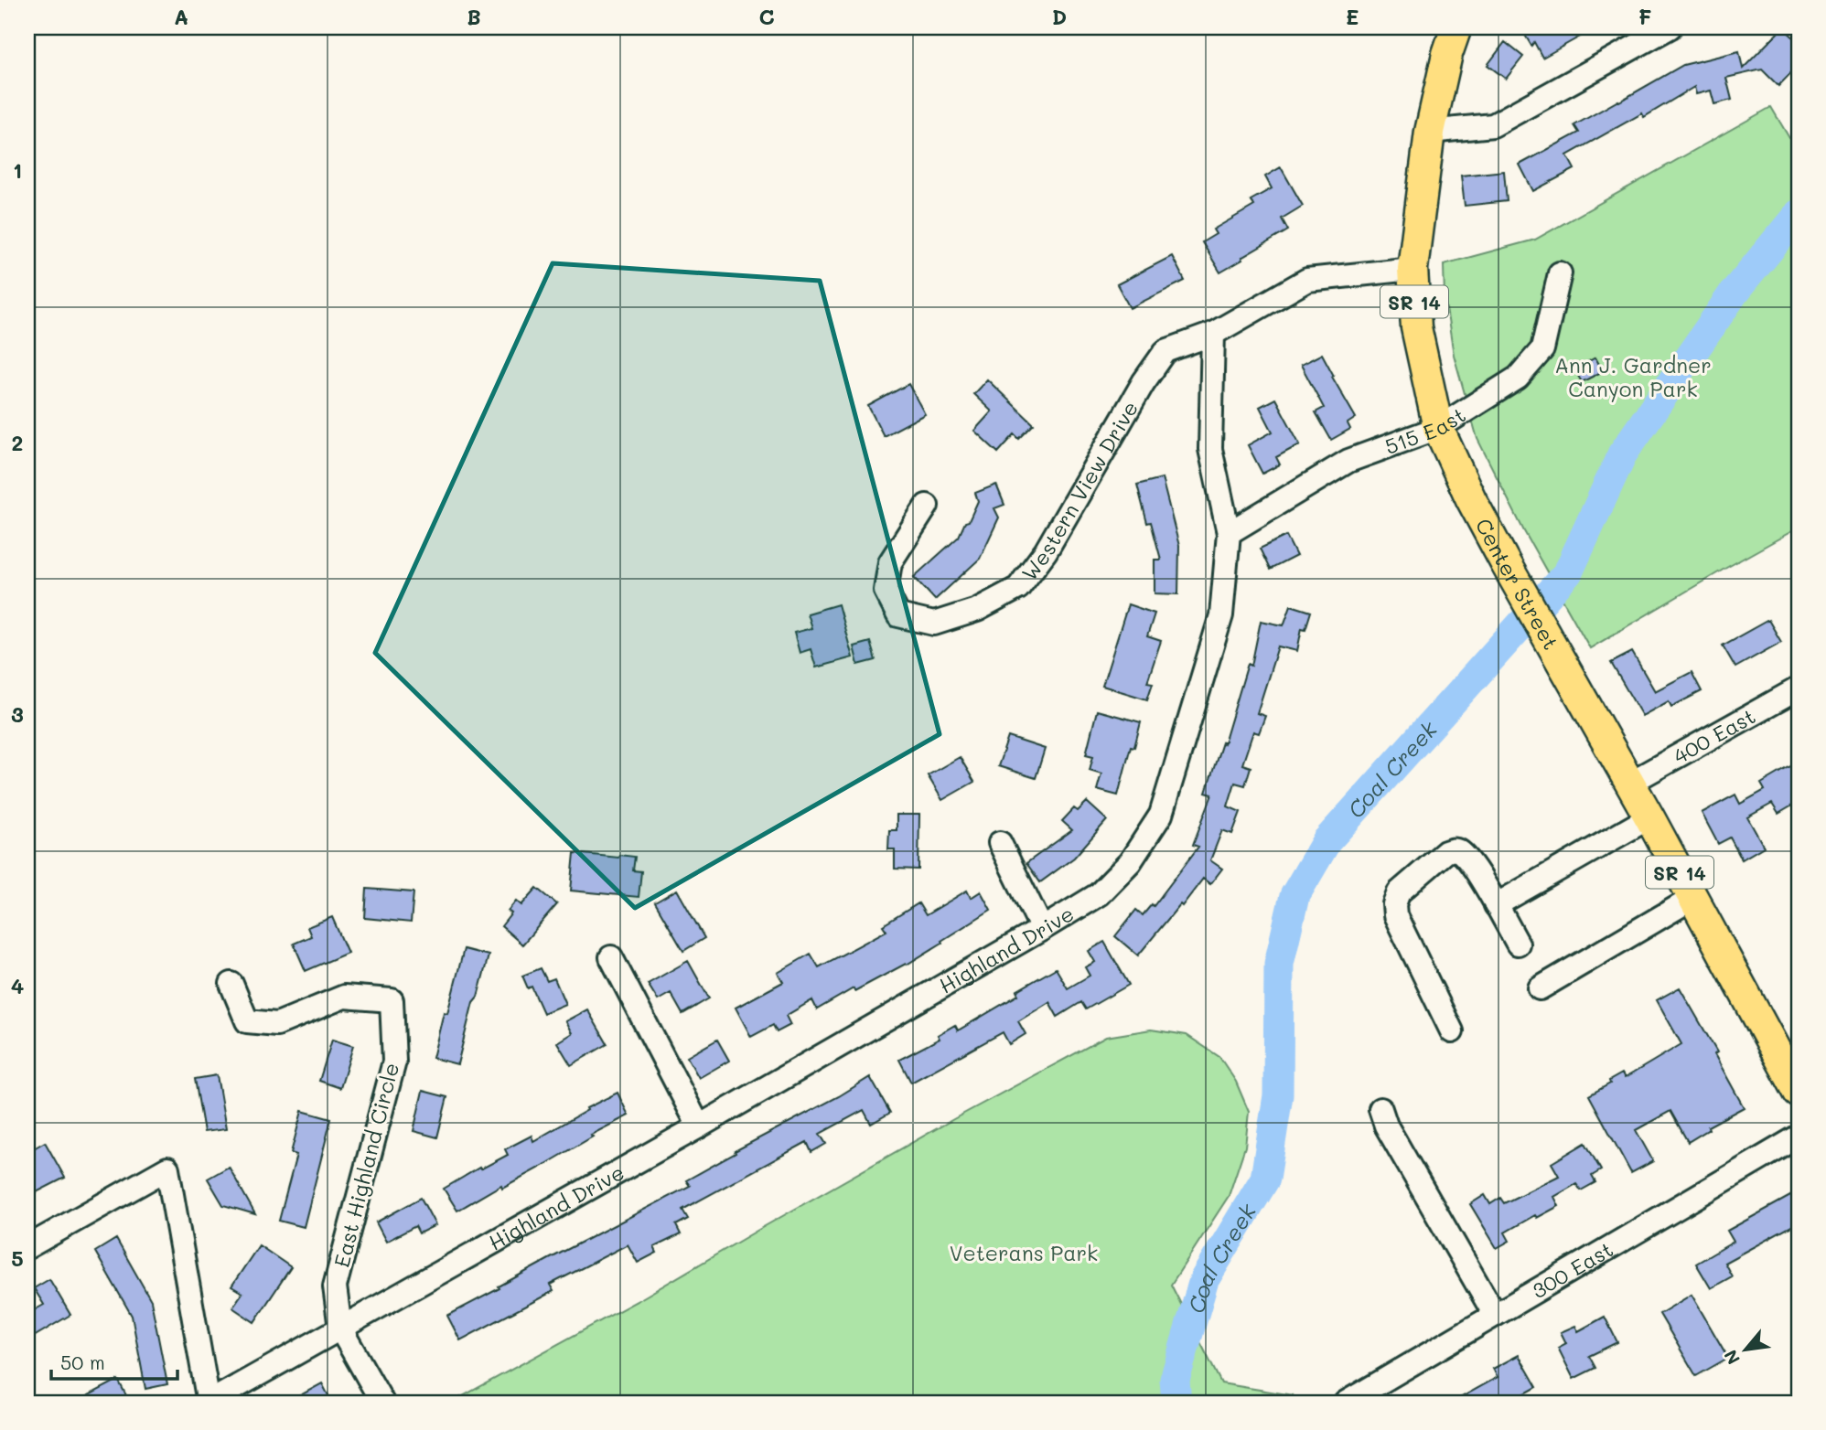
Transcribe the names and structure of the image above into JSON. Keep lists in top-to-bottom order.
{
  "streets": {
    "main road": ["SR 14", "Center Street"],
    "street": [
      "515 East",
      "Western View Drive",
      "400 East",
      "Highland Drive",
      "East Highland Circle",
      "300 East"
    ]
  },
  "crossings": [
    ["515 East", "Center Street"],
    ["515 East", "Highland Drive"],
    ["Western View Drive", "Highland Drive"],
    ["Center Street", "400 East"],
    ["Highland Drive", "East Highland Circle"]
  ],
  "water": ["Coal Creek"],
  "parks": ["Ann J. Gardner Canyon Park", "Veterans Park"],
  "scale_bar": "50 m",
  "north": "bottom left",
  "grid": {
    "columns": [
      "A",
      "B",
      "C",
      "D",
      "E",
      "F"
    ],
    "rows": [
      "1",
      "2",
      "3",
      "4",
      "5"
    ]
  }
}
